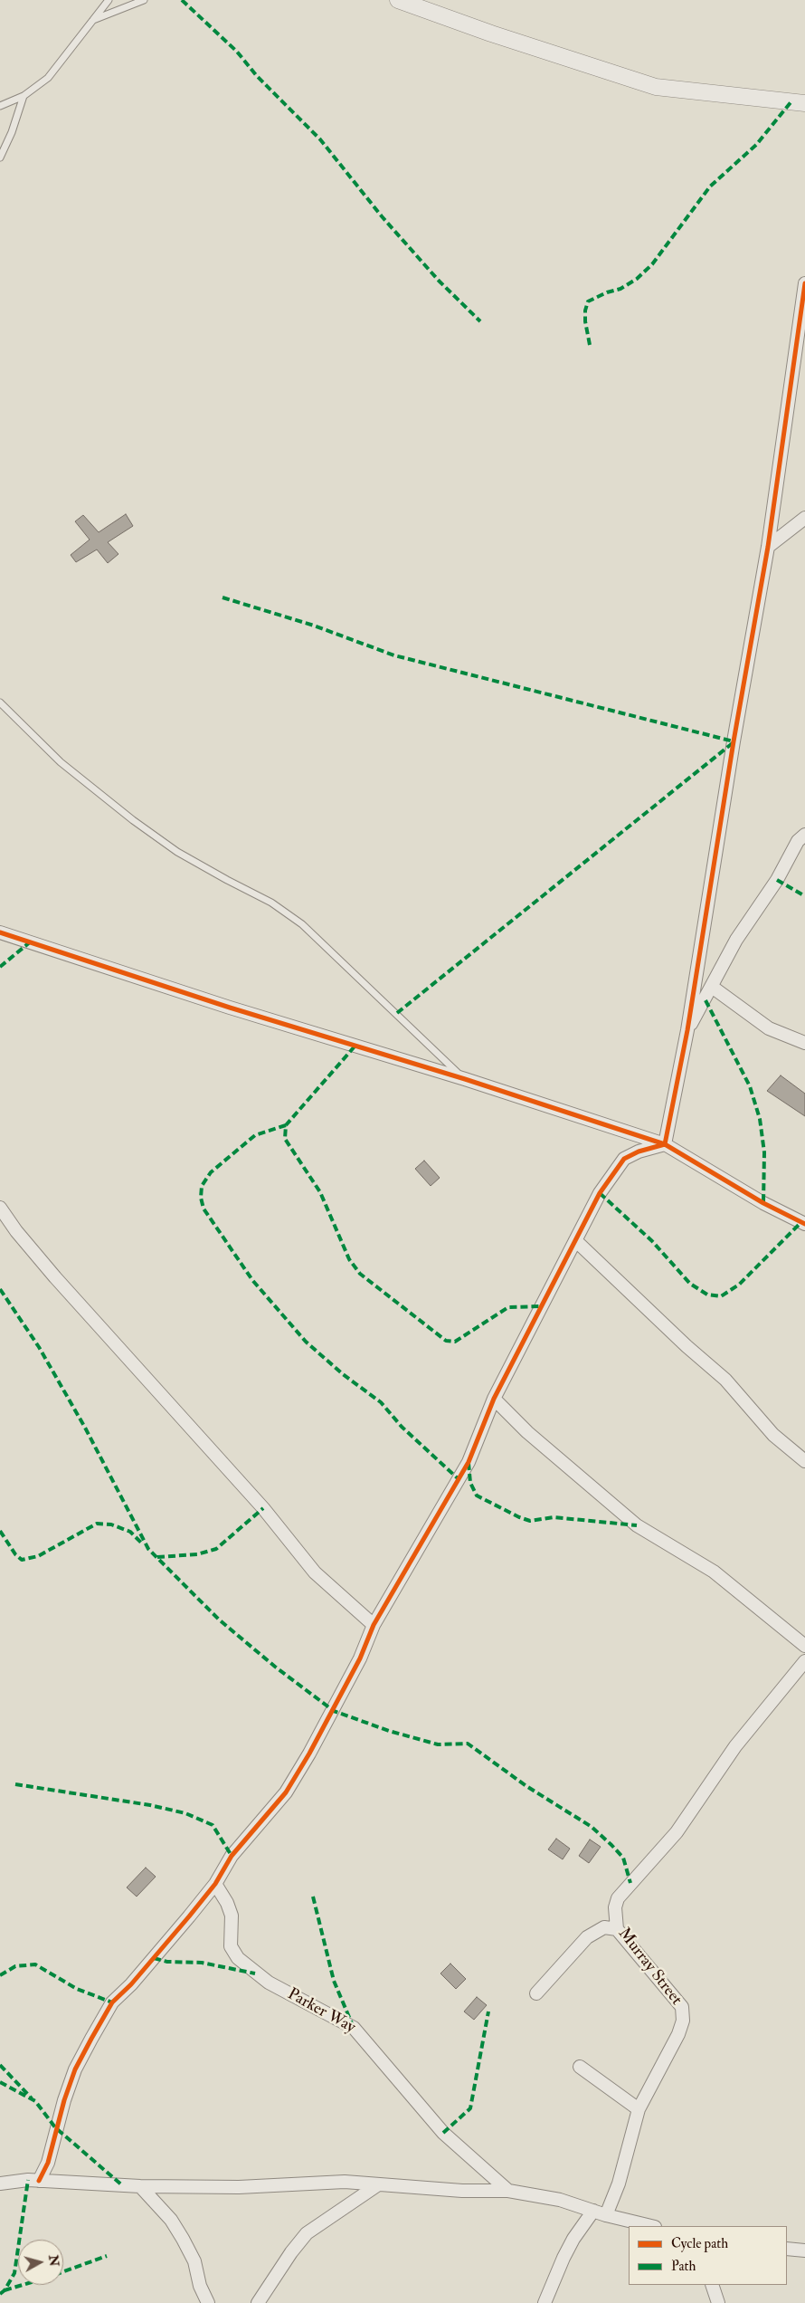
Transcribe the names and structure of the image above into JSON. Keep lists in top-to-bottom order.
{
  "streets": {
    "street": ["Murray Street", "Parker Way"]
  },
  "legend": ["Cycle path", "Path"],
  "north": "right"
}
